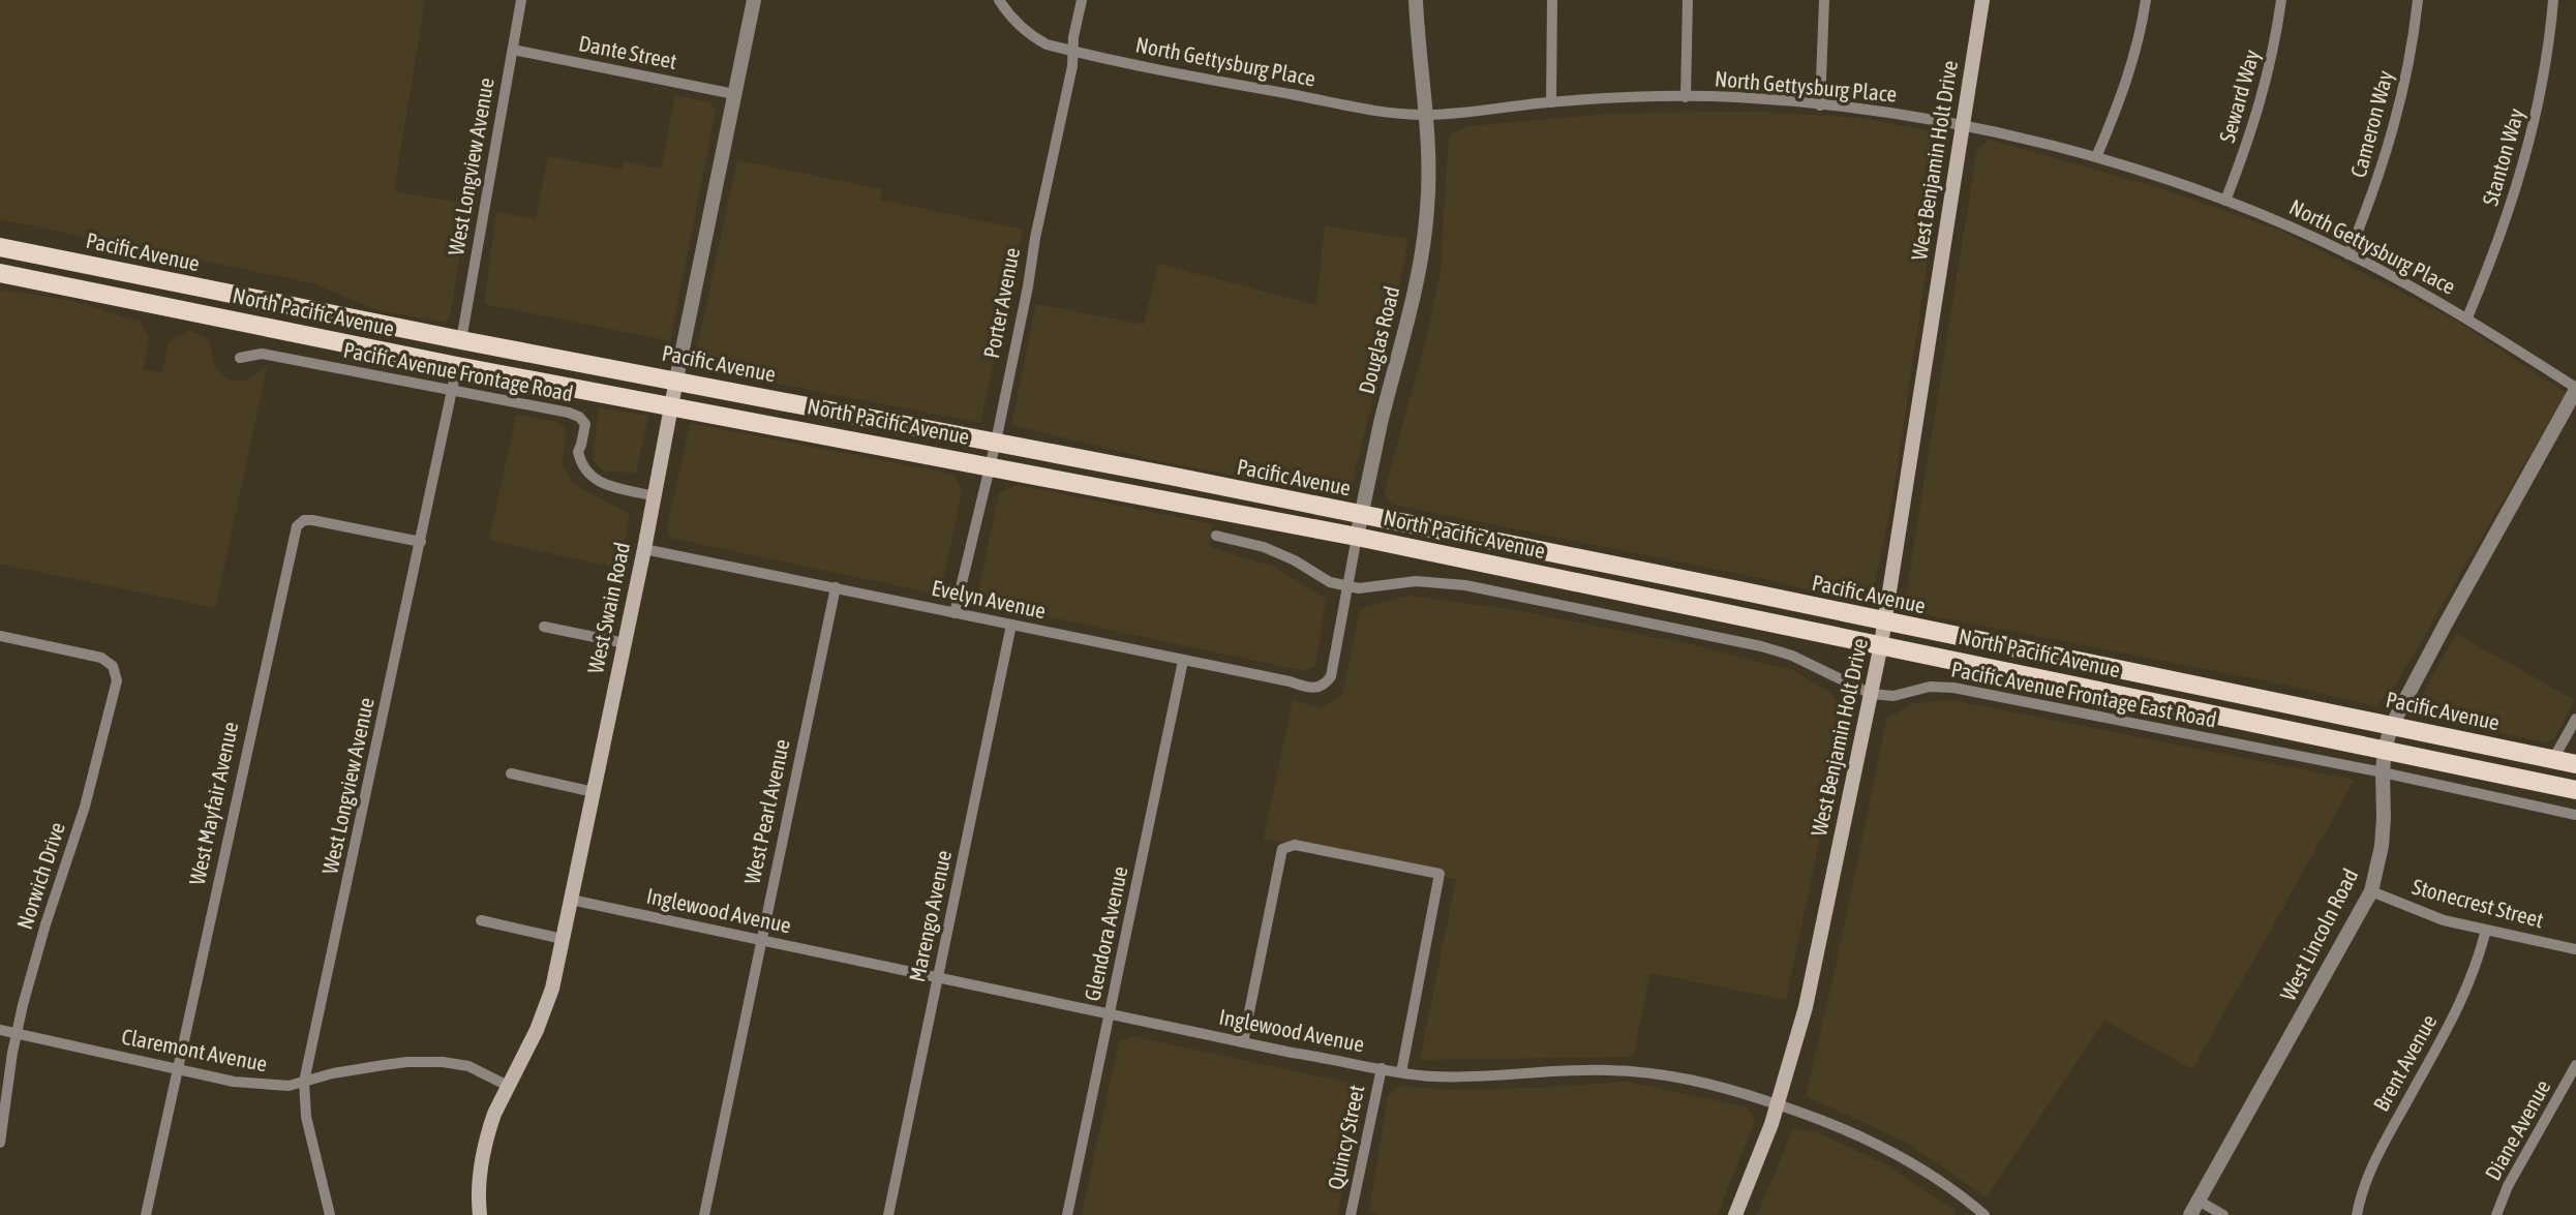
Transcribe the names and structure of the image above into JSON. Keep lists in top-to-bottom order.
{
  "streets": {
    "main road": [
      "West Benjamin Holt Drive",
      "Pacific Avenue",
      "North Pacific Avenue",
      "West Swain Road"
    ],
    "street": [
      "Dante Street",
      "North Gettysburg Place",
      "Seward Way",
      "Cameron Way",
      "Stanton Way",
      "West Longview Avenue",
      "Porter Avenue",
      "Douglas Road",
      "Pacific Avenue Frontage Road",
      "Evelyn Avenue",
      "Pacific Avenue Frontage East Road",
      "West Mayfair Avenue",
      "West Pearl Avenue",
      "Norwich Drive",
      "Stonecrest Street",
      "Inglewood Avenue",
      "Marengo Avenue",
      "Glendora Avenue",
      "West Lincoln Road",
      "Claremont Avenue",
      "Brent Avenue",
      "Diane Avenue",
      "Quincy Street"
    ]
  },
  "crossings": [
    ["Dante Street", "West Longview Avenue"],
    ["Dante Street", "West Swain Road"],
    ["North Gettysburg Place", "Seward Way"],
    ["North Gettysburg Place", "Cameron Way"],
    ["North Gettysburg Place", "Stanton Way"],
    ["North Gettysburg Place", "West Benjamin Holt Drive"],
    ["North Gettysburg Place", "Porter Avenue"],
    ["North Gettysburg Place", "Douglas Road"],
    ["North Gettysburg Place", "West Lincoln Road"],
    ["West Benjamin Holt Drive", "Pacific Avenue"],
    ["West Benjamin Holt Drive", "North Pacific Avenue"],
    ["West Benjamin Holt Drive", "Pacific Avenue Frontage East Road"],
    ["West Benjamin Holt Drive", "Inglewood Avenue"],
    ["West Longview Avenue", "Pacific Avenue"],
    ["West Longview Avenue", "North Pacific Avenue"],
    ["West Longview Avenue", "Pacific Avenue Frontage Road"],
    ["West Longview Avenue", "West Mayfair Avenue"],
    ["West Longview Avenue", "Claremont Avenue"],
    ["Pacific Avenue", "Porter Avenue"],
    ["Pacific Avenue", "Douglas Road"],
    ["Pacific Avenue", "West Swain Road"],
    ["Pacific Avenue", "West Lincoln Road"],
    ["Porter Avenue", "North Pacific Avenue"],
    ["Porter Avenue", "Evelyn Avenue"],
    ["North Pacific Avenue", "Douglas Road"],
    ["North Pacific Avenue", "West Swain Road"],
    ["North Pacific Avenue", "West Lincoln Road"],
    ["Douglas Road", "Evelyn Avenue"],
    ["Douglas Road", "Pacific Avenue Frontage East Road"],
    ["Pacific Avenue Frontage Road", "West Swain Road"],
    ["Evelyn Avenue", "West Swain Road"],
    ["Evelyn Avenue", "West Pearl Avenue"],
    ["Evelyn Avenue", "Marengo Avenue"],
    ["Evelyn Avenue", "Glendora Avenue"],
    ["West Swain Road", "Inglewood Avenue"],
    ["West Swain Road", "Claremont Avenue"],
    ["Pacific Avenue Frontage East Road", "West Lincoln Road"],
    ["West Mayfair Avenue", "Claremont Avenue"],
    ["West Pearl Avenue", "Inglewood Avenue"],
    ["Norwich Drive", "Claremont Avenue"],
    ["Stonecrest Street", "West Lincoln Road"],
    ["Stonecrest Street", "Brent Avenue"],
    ["Inglewood Avenue", "Marengo Avenue"],
    ["Inglewood Avenue", "Glendora Avenue"],
    ["Inglewood Avenue", "Quincy Street"]
  ]
}
